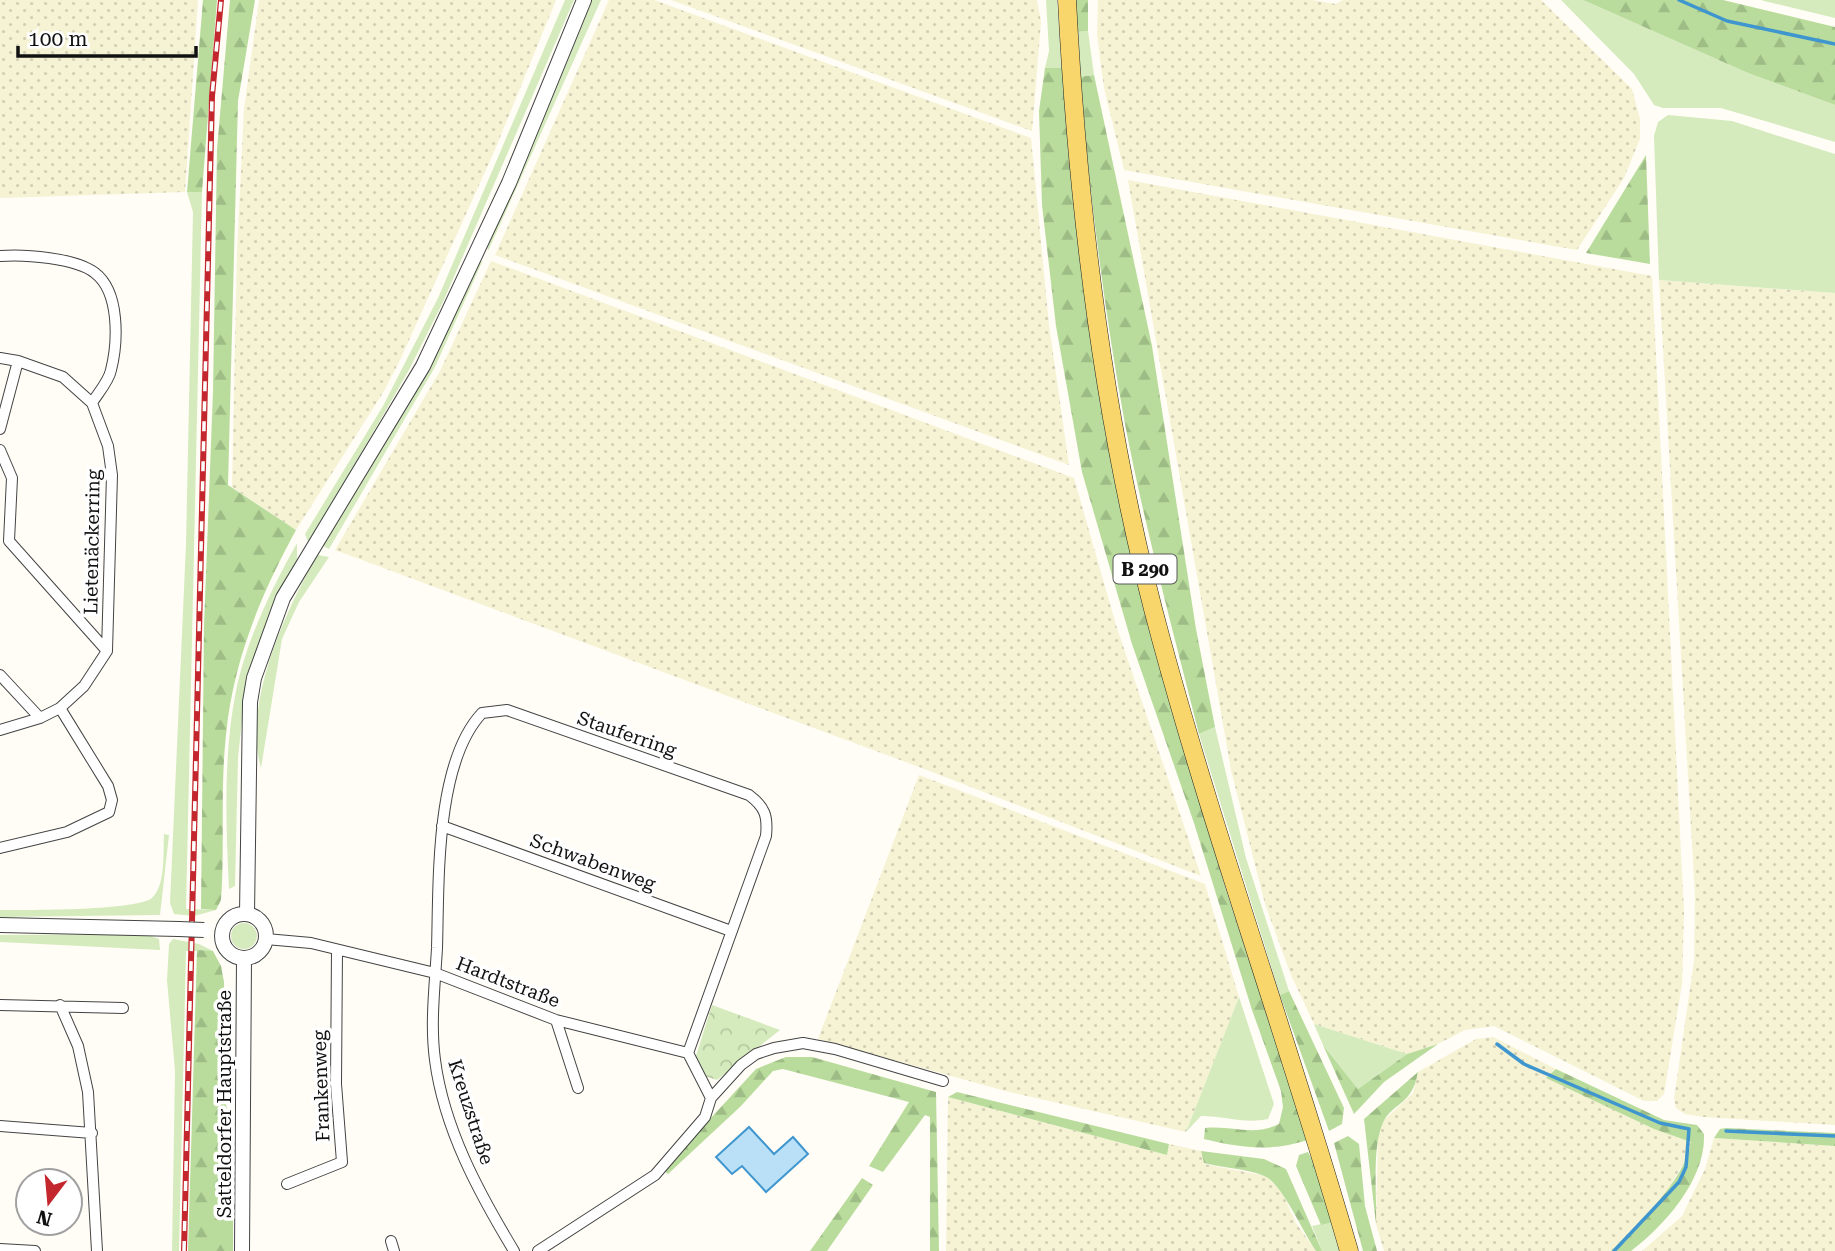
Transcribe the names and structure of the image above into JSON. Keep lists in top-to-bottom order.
{
  "streets": {
    "main road": ["B 290"],
    "street": [
      "Lietenäckerring",
      "Stauferring",
      "Schwabenweg",
      "Hardtstraße",
      "Frankenweg",
      "Satteldorfer Hauptstraße",
      "Kreuzstraße"
    ]
  },
  "crossings": [
    ["Stauferring", "Schwabenweg"],
    ["Stauferring", "Hardtstraße"],
    ["Stauferring", "Kreuzstraße"],
    ["Hardtstraße", "Frankenweg"],
    ["Hardtstraße", "Satteldorfer Hauptstraße"],
    ["Hardtstraße", "Kreuzstraße"]
  ],
  "scale_bar": "100 m",
  "north": "bottom"
}
